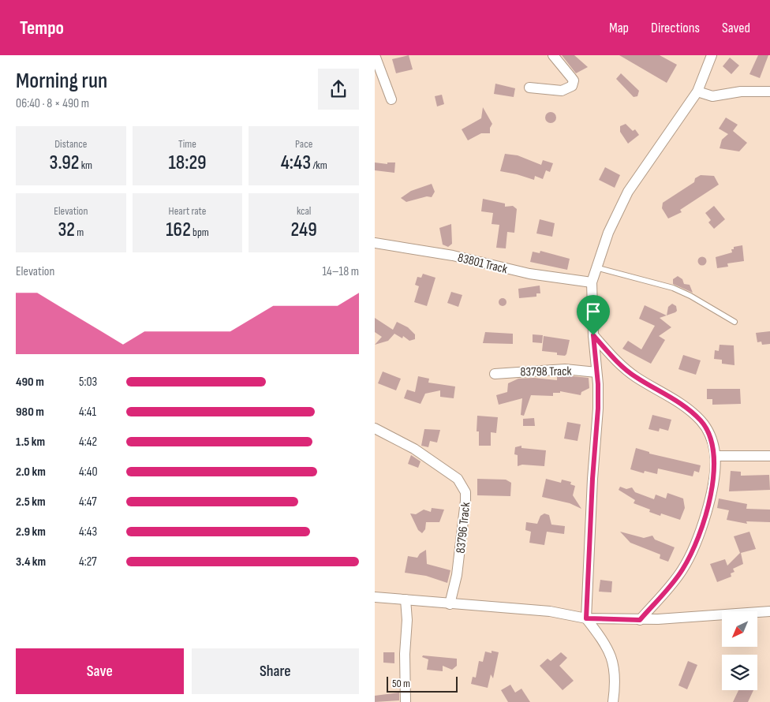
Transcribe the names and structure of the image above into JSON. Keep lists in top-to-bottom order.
{
  "streets": {
    "street": ["83801 Track", "83798 Track", "83796 Track"]
  },
  "scale_bar": "50 m",
  "north": "bottom left",
  "page": {
    "header": "Tempo",
    "nav": ["Map", "Directions", "Saved"],
    "heading": ["Morning run", "06:40 · 8 × 490 m"],
    "stats": [
      ["Distance", "3.92 km"],
      ["Time", "18:29"],
      ["Pace", "4:43 /km"],
      ["Elevation", "32 m"],
      ["Heart rate", "162 bpm"],
      ["kcal", "249"]
    ],
    "chart": ["Elevation", "14–18 m"],
    "list": [
      {
        "name": "490 m",
        "note": "5:03"
      },
      {
        "name": "980 m",
        "note": "4:41"
      },
      {
        "name": "1.5 km",
        "note": "4:42"
      },
      {
        "name": "2.0 km",
        "note": "4:40"
      },
      {
        "name": "2.5 km",
        "note": "4:47"
      },
      {
        "name": "2.9 km",
        "note": "4:43"
      },
      {
        "name": "3.4 km",
        "note": "4:27"
      }
    ],
    "buttons": ["Save", "Share"],
    "scale": "50 m"
  }
}
